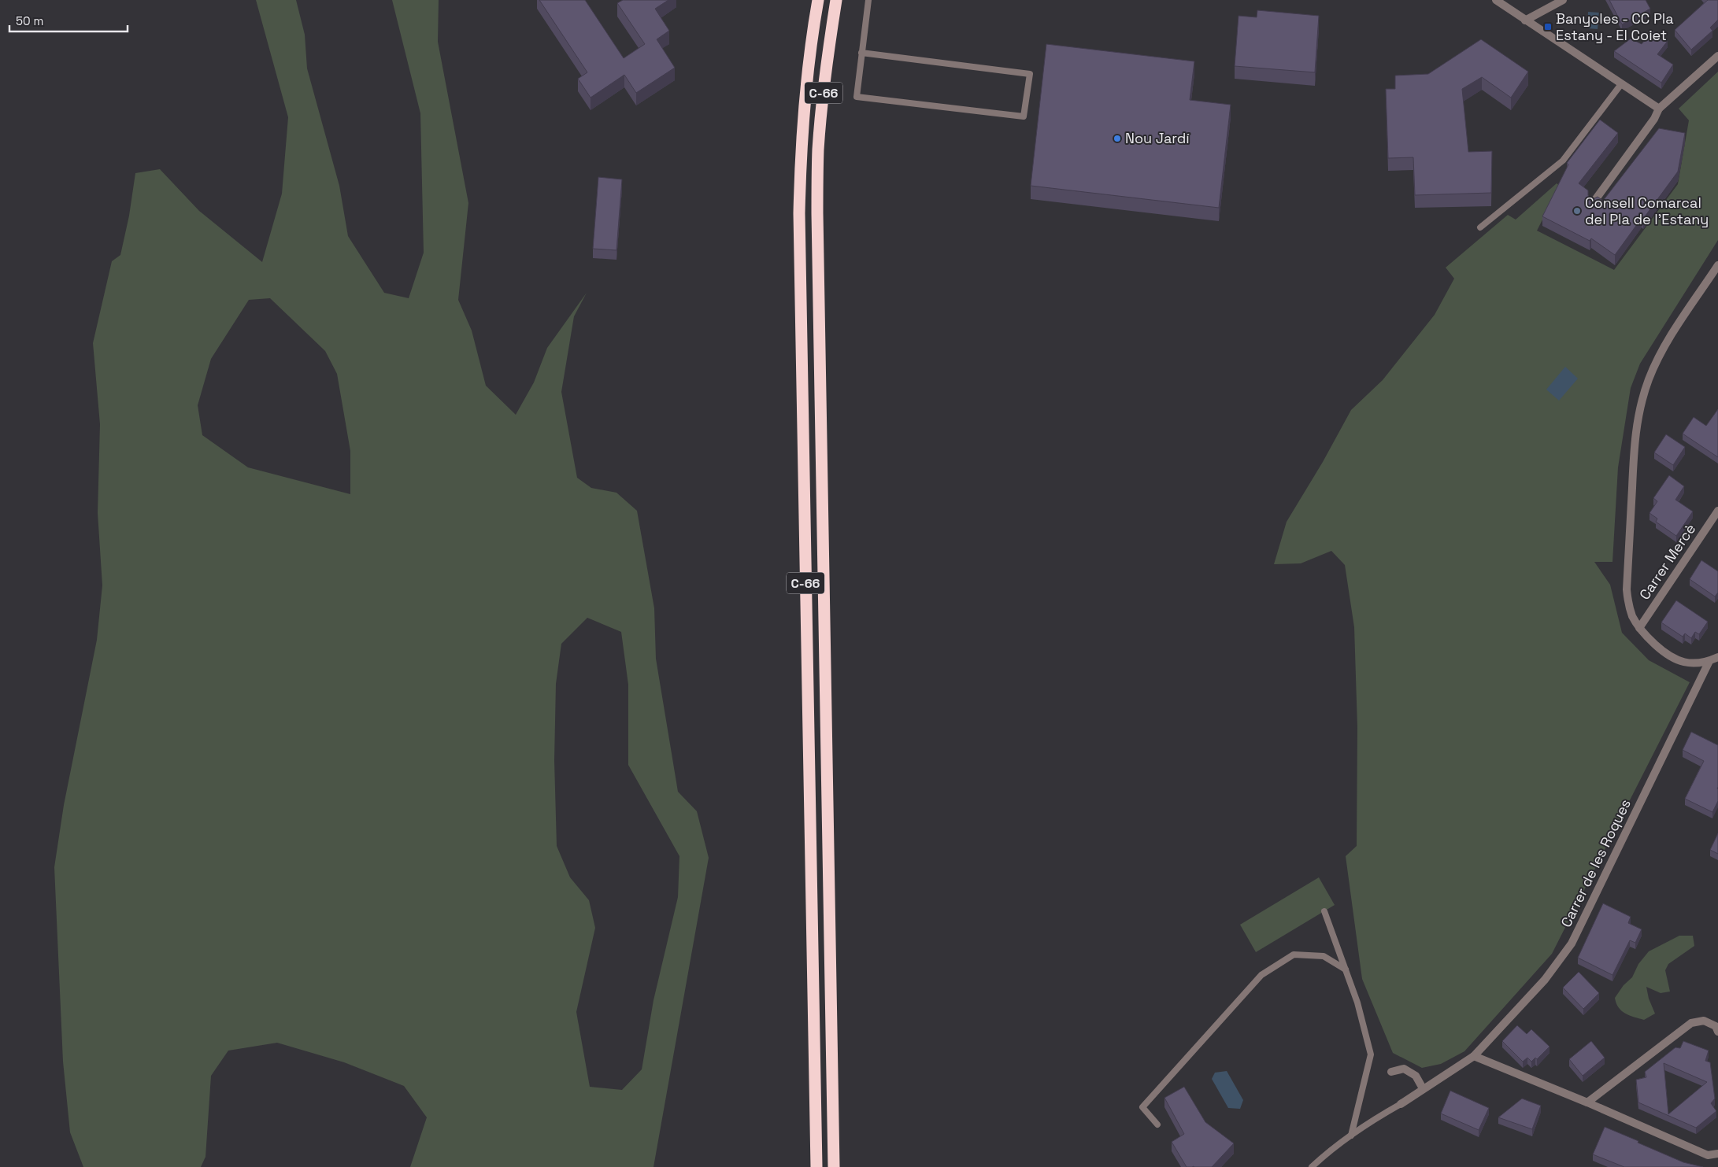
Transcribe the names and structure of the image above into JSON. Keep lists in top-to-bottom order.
{
  "streets": {
    "highway": ["C-66"],
    "street": ["Carrer Mercè", "Carrer de les Roques"]
  },
  "places": {
    "transit": ["Banyoles - CC Pla Estany - El Coiet"],
    "other": ["Nou Jardí", "Consell Comarcal del Pla de l'Estany"]
  },
  "scale_bar": "50 m"
}
